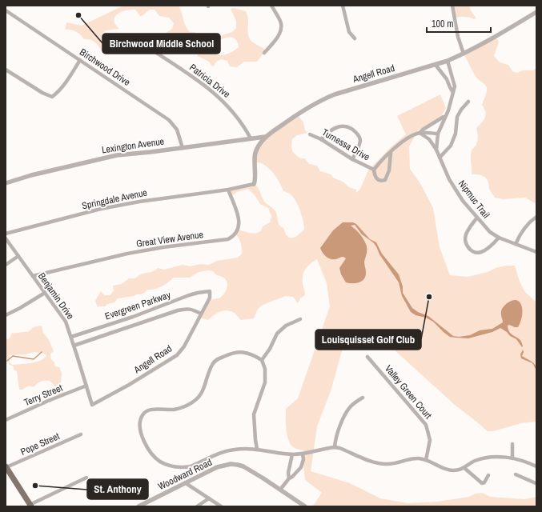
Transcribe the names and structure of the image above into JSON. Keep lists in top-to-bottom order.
{
  "streets": {
    "street": [
      "Birchwood Drive",
      "Angell Road",
      "Patricia Drive",
      "Turnessa Drive",
      "Lexington Avenue",
      "Springdale Avenue",
      "Nipmuc Trail",
      "Great View Avenue",
      "Benjamin Drive",
      "Evergreen Parkway",
      "Valley Green Court",
      "Terry Street",
      "Pope Street",
      "Woodward Road"
    ]
  },
  "crossings": [
    ["Birchwood Drive", "Lexington Avenue"],
    ["Angell Road", "Lexington Avenue"],
    ["Angell Road", "Nipmuc Trail"],
    ["Angell Road", "Benjamin Drive"],
    ["Angell Road", "Evergreen Parkway"],
    ["Patricia Drive", "Lexington Avenue"],
    ["Springdale Avenue", "Great View Avenue"],
    ["Great View Avenue", "Benjamin Drive"],
    ["Benjamin Drive", "Evergreen Parkway"],
    ["Benjamin Drive", "Terry Street"]
  ],
  "places": ["Birchwood Middle School", "Louisquisset Golf Club", "St. Anthony"],
  "scale_bar": "100 m"
}
